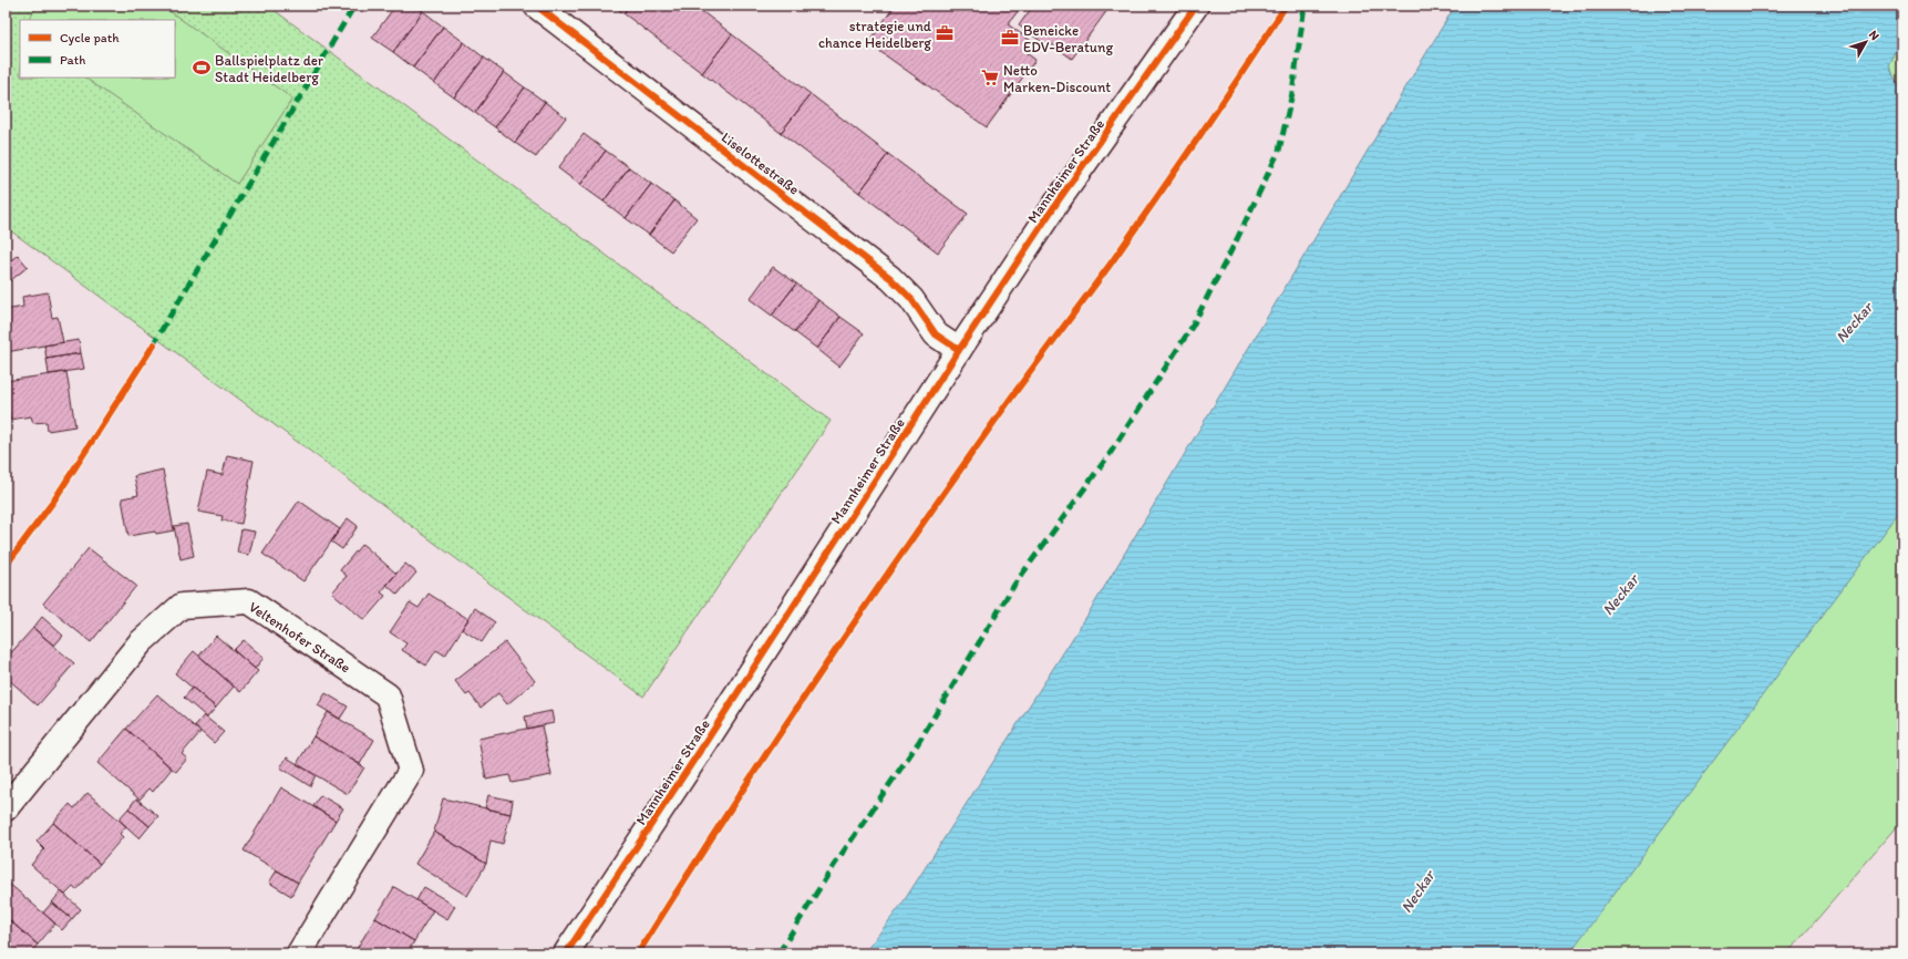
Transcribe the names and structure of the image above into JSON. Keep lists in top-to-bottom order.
{
  "streets": {
    "street": ["Liselottestraße", "Mannheimer Straße", "Veltenhofer Straße"]
  },
  "crossings": [
    ["Liselottestraße", "Mannheimer Straße"]
  ],
  "water": ["Neckar"],
  "places": {
    "office": ["strategie und chance Heidelberg", "Beneicke EDV-Beratung"],
    "sports": ["Ballspielplatz der Stadt Heidelberg"],
    "supermarket": ["Netto Marken-Discount"]
  },
  "legend": ["Cycle path", "Path"],
  "north": "top right"
}
